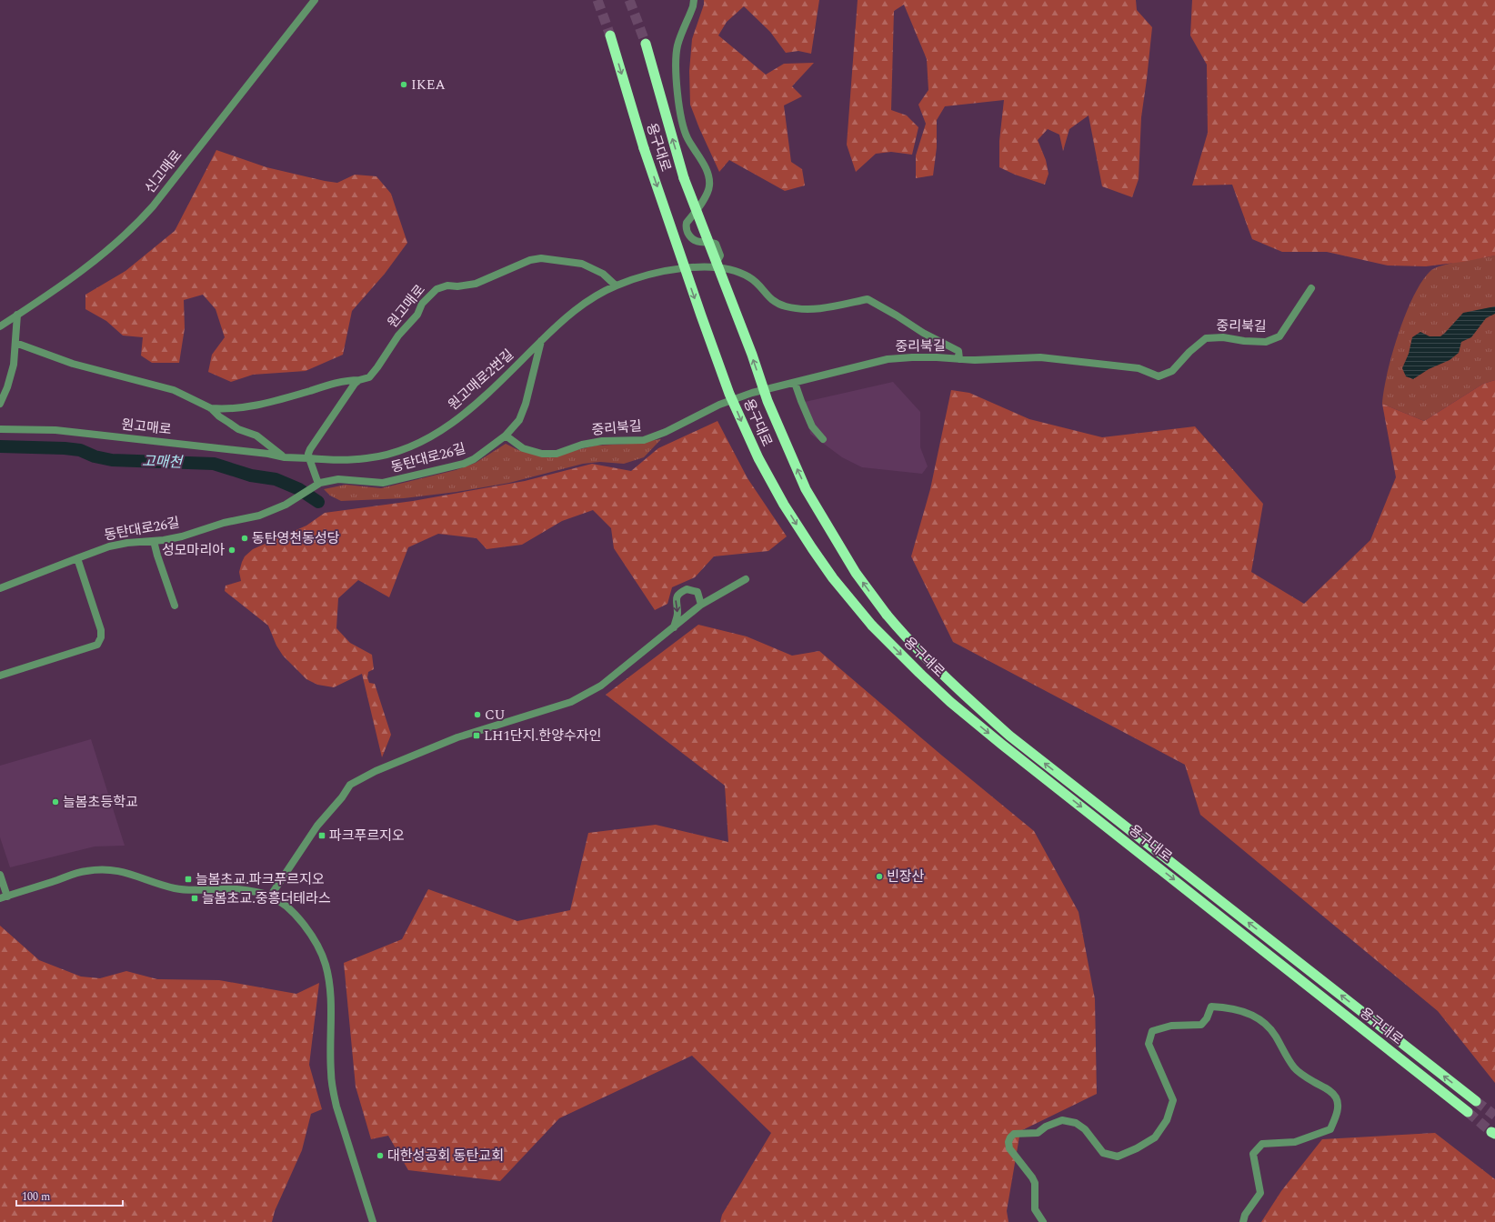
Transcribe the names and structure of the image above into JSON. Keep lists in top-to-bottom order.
{
  "streets": {
    "highway": ["용구대로"],
    "street": [
      "신고매로",
      "원고매로",
      "중리북길",
      "원고매로2번길",
      "동탄대로26길"
    ]
  },
  "crossings": [
    ["원고매로", "원고매로2번길"],
    ["중리북길", "동탄대로26길"],
    ["원고매로2번길", "동탄대로26길"]
  ],
  "water": ["고매천"],
  "places": {
    "other": [
      "IKEA",
      "동탄영천동성당",
      "성모마리아",
      "CU",
      "늘봄초등학교",
      "빈장산",
      "대한성공회 동탄교회"
    ],
    "transit": [
      "LH1단지.한양수자인",
      "파크푸르지오",
      "늘봄초교.파크푸르지오",
      "늘봄초교.중흥더테라스"
    ]
  },
  "scale_bar": "100 m"
}
